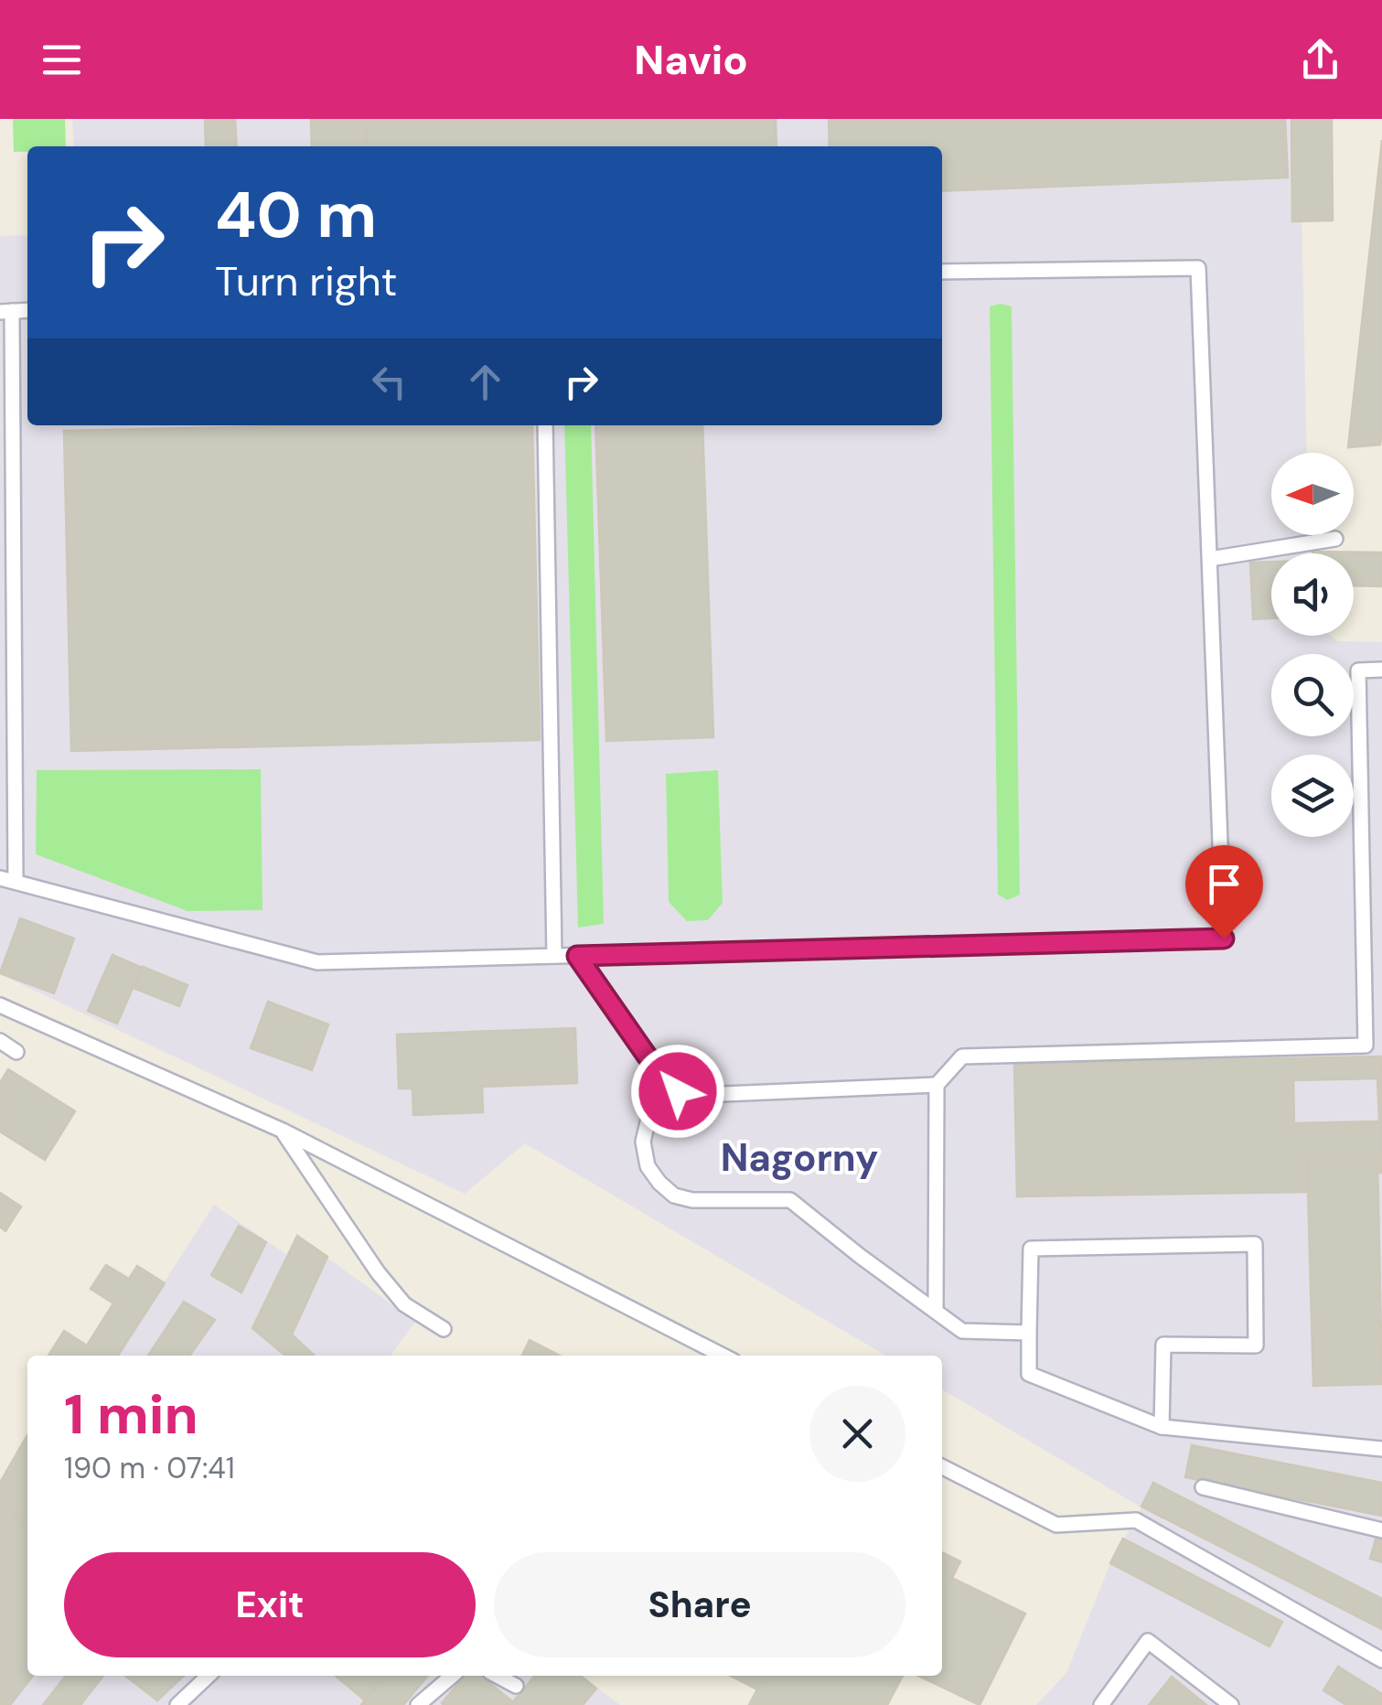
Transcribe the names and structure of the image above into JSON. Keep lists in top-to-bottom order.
{
  "districts": ["Nagorny"],
  "north": "left",
  "page": {
    "header": "Navio",
    "turn": ["40 m", "Turn right"],
    "heading": ["1 min", "190 m · 07:41"],
    "buttons": ["Exit", "Share"]
  }
}
